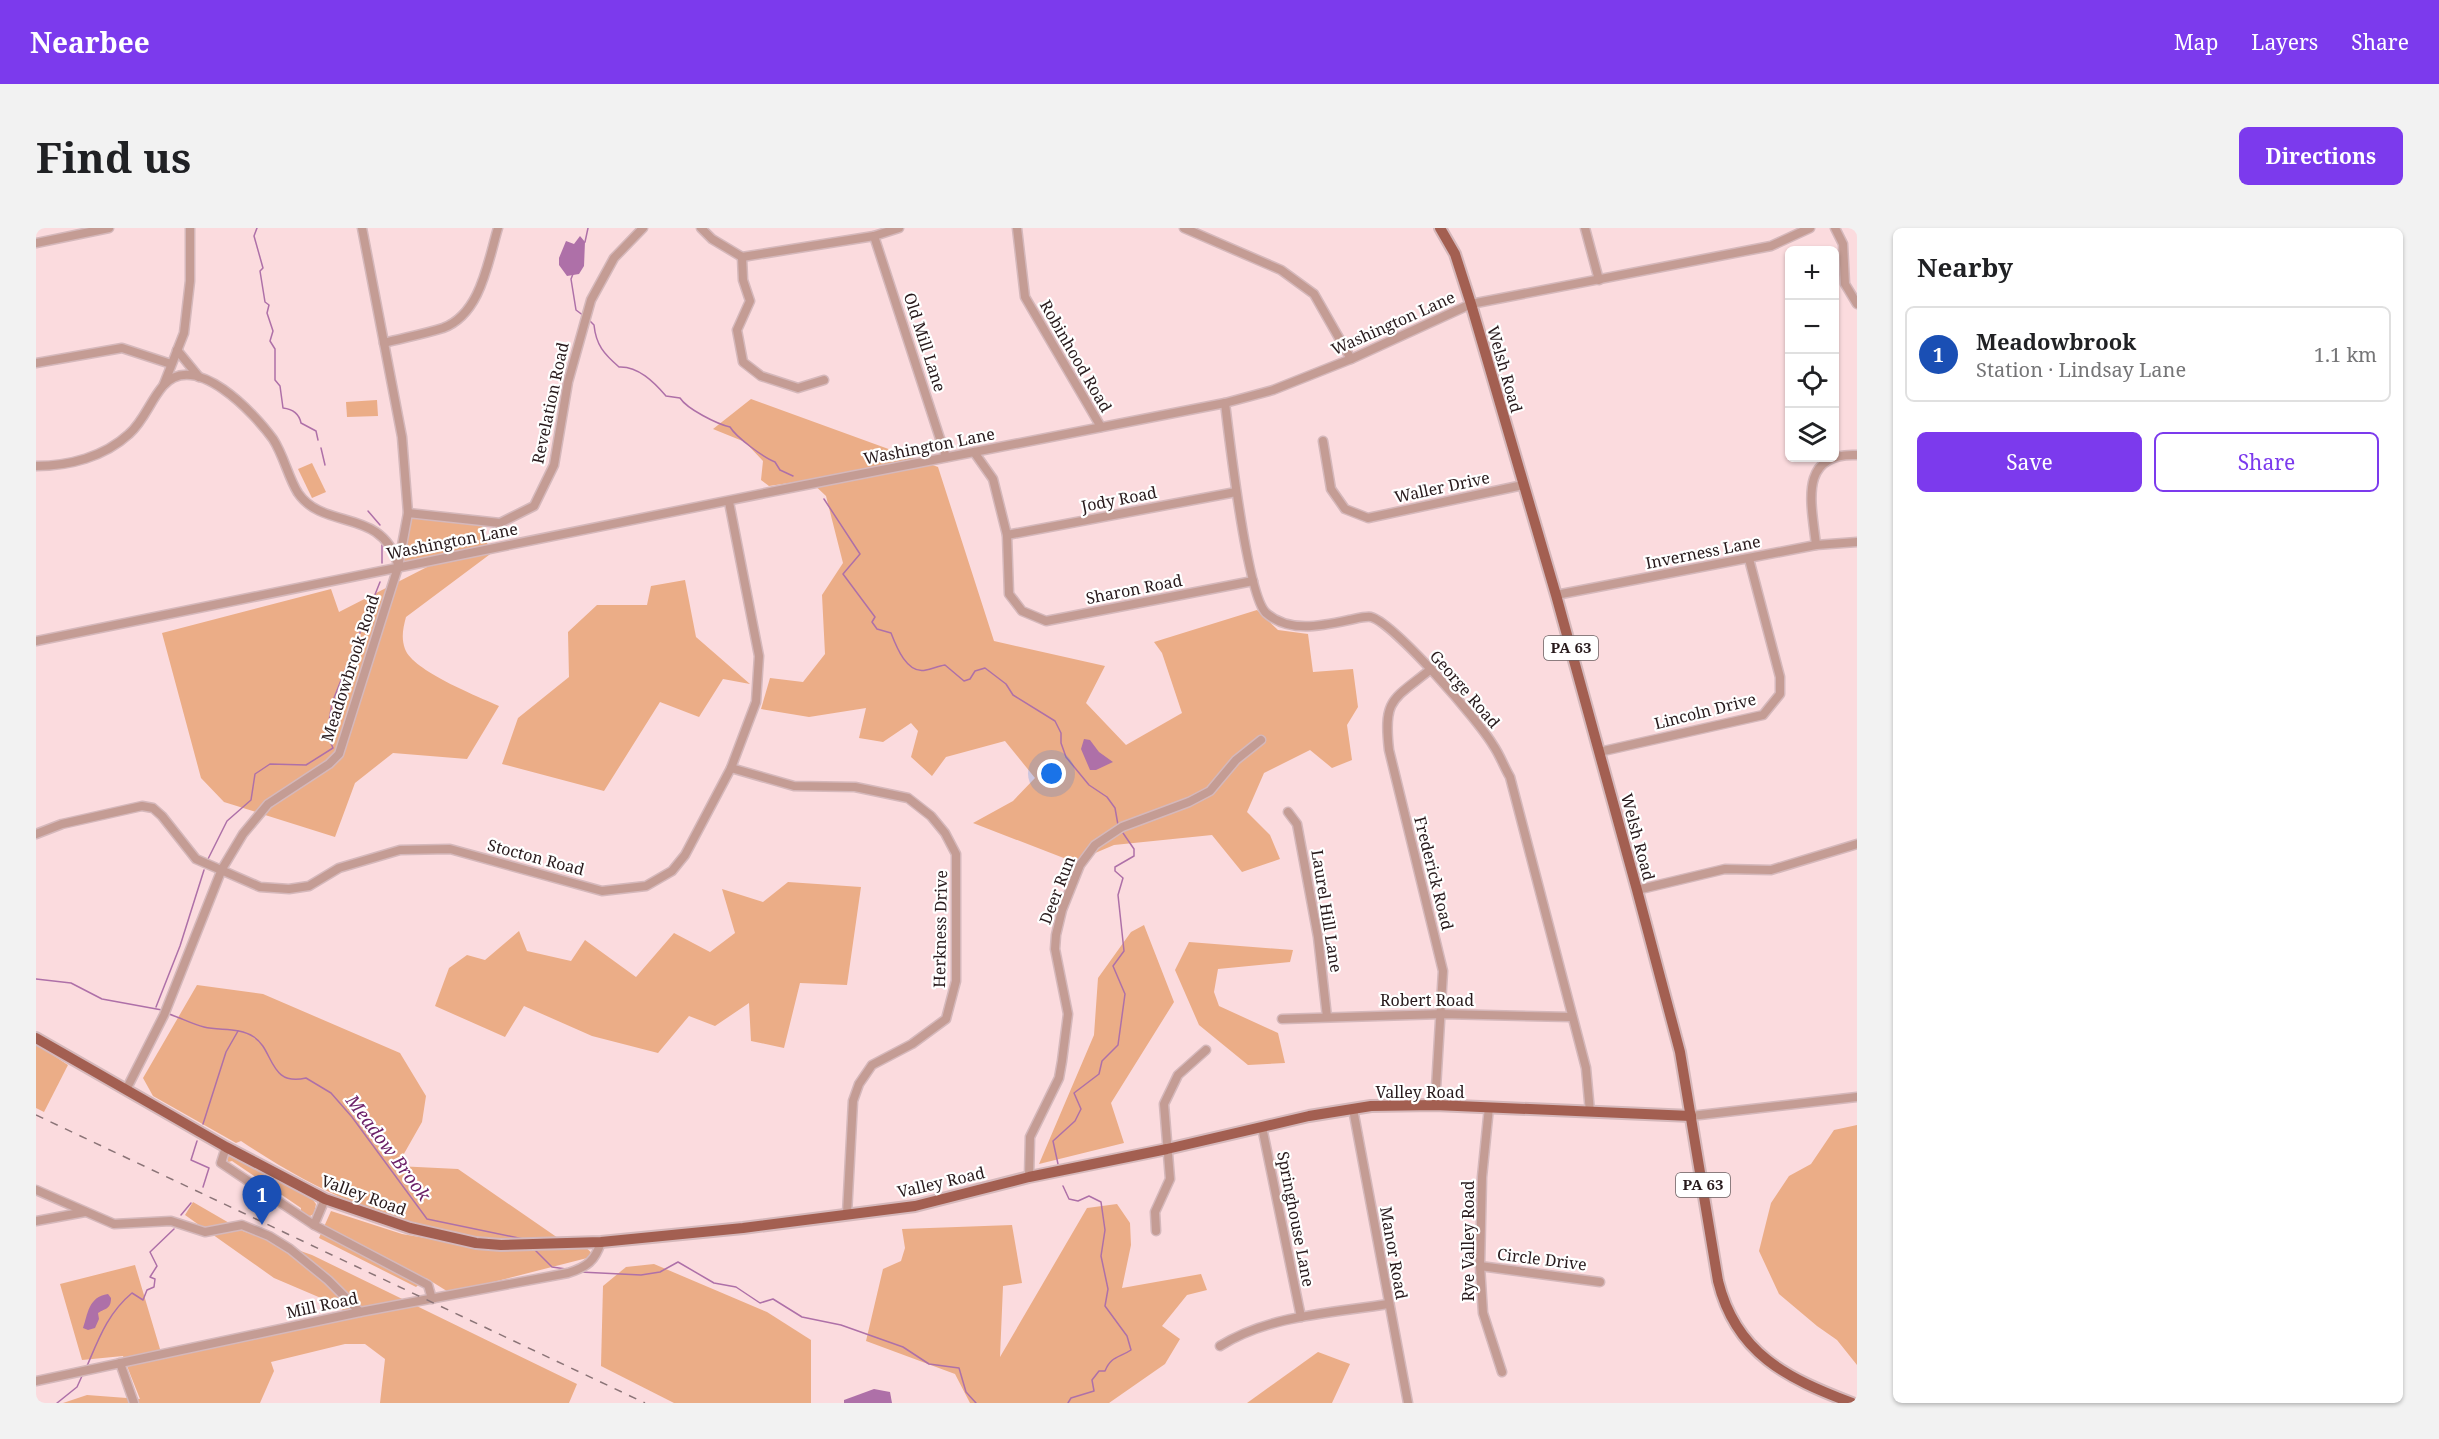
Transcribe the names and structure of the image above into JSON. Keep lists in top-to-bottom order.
{
  "streets": {
    "main road": ["Welsh Road", "PA 63", "Valley Road"],
    "street": [
      "Washington Lane",
      "Old Mill Lane",
      "Robinhood Road",
      "Revelation Road",
      "Waller Drive",
      "Jody Road",
      "Inverness Lane",
      "Sharon Road",
      "Meadowbrook Road",
      "George Road",
      "Lincoln Drive",
      "Stocton Road",
      "Frederick Road",
      "Deer Run",
      "Laurel Hill Lane",
      "Herkness Drive",
      "Robert Road",
      "Springhouse Lane",
      "Rye Valley Road",
      "Manor Road",
      "Circle Drive",
      "Mill Road"
    ]
  },
  "crossings": [
    ["Washington Lane", "Old Mill Lane"],
    ["Washington Lane", "Robinhood Road"],
    ["Washington Lane", "Welsh Road"],
    ["Washington Lane", "Meadowbrook Road"],
    ["Washington Lane", "George Road"],
    ["Washington Lane", "Stocton Road"],
    ["Welsh Road", "Waller Drive"],
    ["Welsh Road", "Inverness Lane"],
    ["Welsh Road", "Lincoln Drive"],
    ["Welsh Road", "Valley Road"],
    ["Revelation Road", "Meadowbrook Road"],
    ["Jody Road", "Sharon Road"],
    ["Jody Road", "George Road"],
    ["Inverness Lane", "Lincoln Drive"],
    ["Sharon Road", "George Road"],
    ["Meadowbrook Road", "Stocton Road"],
    ["Meadowbrook Road", "Valley Road"],
    ["George Road", "Frederick Road"],
    ["George Road", "Robert Road"],
    ["George Road", "Valley Road"],
    ["Stocton Road", "Herkness Drive"],
    ["Frederick Road", "Robert Road"],
    ["Frederick Road", "Valley Road"],
    ["Deer Run", "Valley Road"],
    ["Laurel Hill Lane", "Robert Road"],
    ["Herkness Drive", "Valley Road"],
    ["Valley Road", "Springhouse Lane"],
    ["Valley Road", "Rye Valley Road"],
    ["Valley Road", "Manor Road"],
    ["Valley Road", "Mill Road"],
    ["Rye Valley Road", "Circle Drive"]
  ],
  "water": ["Meadow Brook"],
  "page": {
    "header": "Nearbee",
    "nav": ["Map", "Layers", "Share"],
    "buttons": [
      "Directions",
      ["Save", "Share"]
    ],
    "title": "Find us",
    "heading": "Nearby",
    "map_buttons": ["+", "−"],
    "list": [
      {
        "mark": "1",
        "name": "Meadowbrook",
        "note": "Station · Lindsay Lane",
        "value": "1.1 km"
      }
    ],
    "pins": "1"
  }
}
